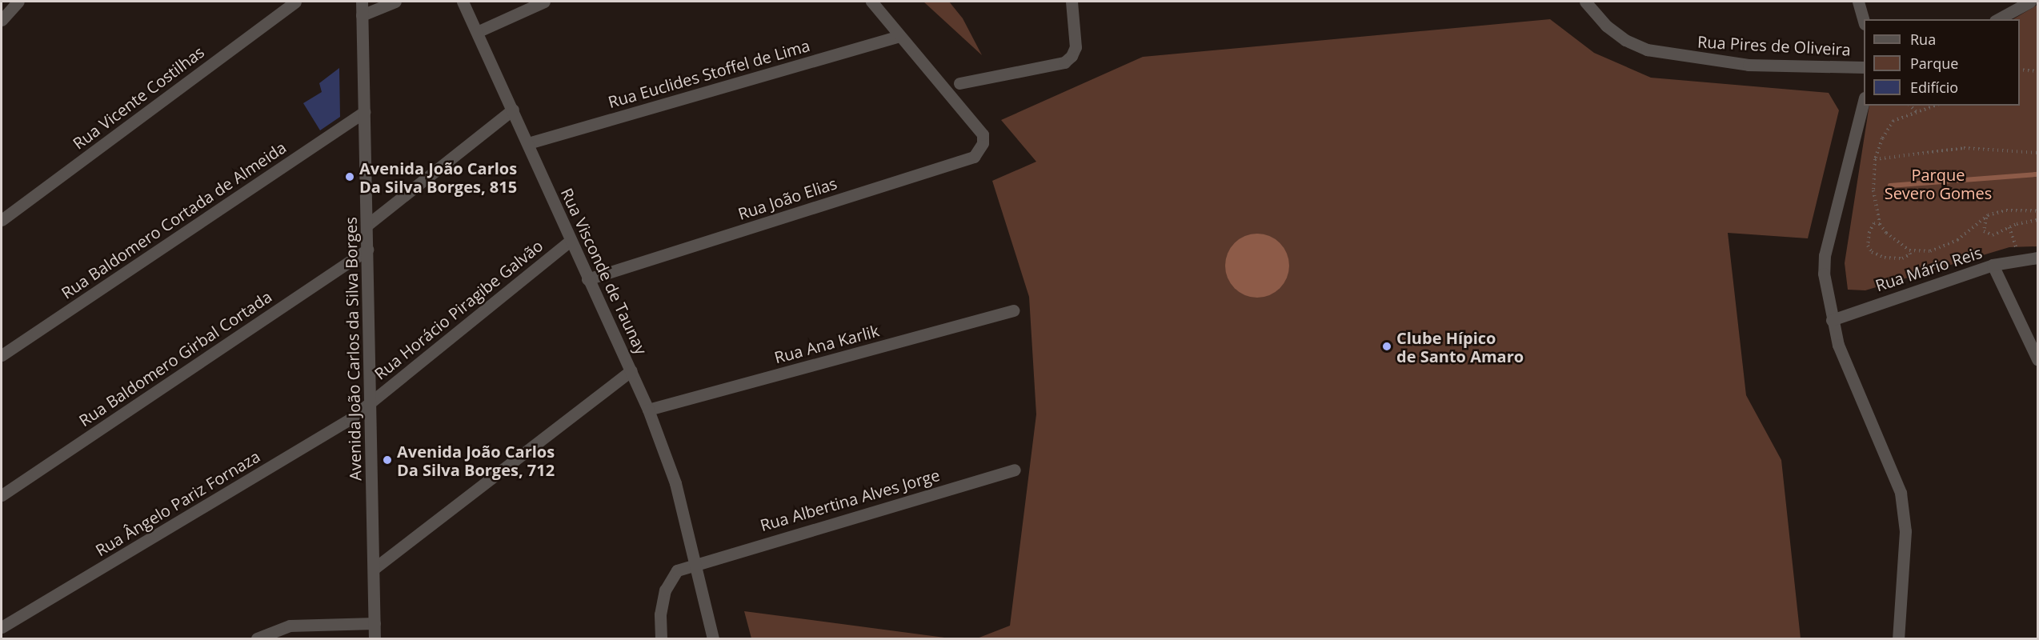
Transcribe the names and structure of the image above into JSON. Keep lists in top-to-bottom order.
{
  "streets": {
    "street": [
      "Rua Pires de Oliveira",
      "Rua Euclides Stoffel de Lima",
      "Rua Vicente Costilhas",
      "Rua João Elias",
      "Rua Baldomero Cortada de Almeida",
      "Rua Mário Reis",
      "Rua Visconde de Taunay",
      "Rua Horácio Piragibe Galvão",
      "Rua Ana Karlik",
      "Avenida João Carlos da Silva Borges",
      "Rua Baldomero Girbal Cortada",
      "Rua Albertina Alves Jorge",
      "Rua Ângelo Pariz Fornaza"
    ]
  },
  "crossings": [
    ["Rua Euclides Stoffel de Lima", "Rua João Elias"],
    ["Rua Euclides Stoffel de Lima", "Rua Visconde de Taunay"],
    ["Rua João Elias", "Rua Visconde de Taunay"],
    ["Rua Baldomero Cortada de Almeida", "Avenida João Carlos da Silva Borges"],
    ["Rua Visconde de Taunay", "Rua Horácio Piragibe Galvão"],
    ["Rua Visconde de Taunay", "Rua Ana Karlik"],
    ["Rua Visconde de Taunay", "Rua Albertina Alves Jorge"],
    ["Rua Horácio Piragibe Galvão", "Avenida João Carlos da Silva Borges"],
    ["Rua Horácio Piragibe Galvão", "Rua Ângelo Pariz Fornaza"],
    ["Avenida João Carlos da Silva Borges", "Rua Baldomero Girbal Cortada"],
    ["Avenida João Carlos da Silva Borges", "Rua Ângelo Pariz Fornaza"]
  ],
  "parks": ["Parque Severo Gomes"],
  "places": ["Avenida João Carlos Da Silva Borges, 815", "Clube Hípico de Santo Amaro", "Avenida João Carlos Da Silva Borges, 712"],
  "legend": ["Rua", "Parque", "Edifício"]
}
